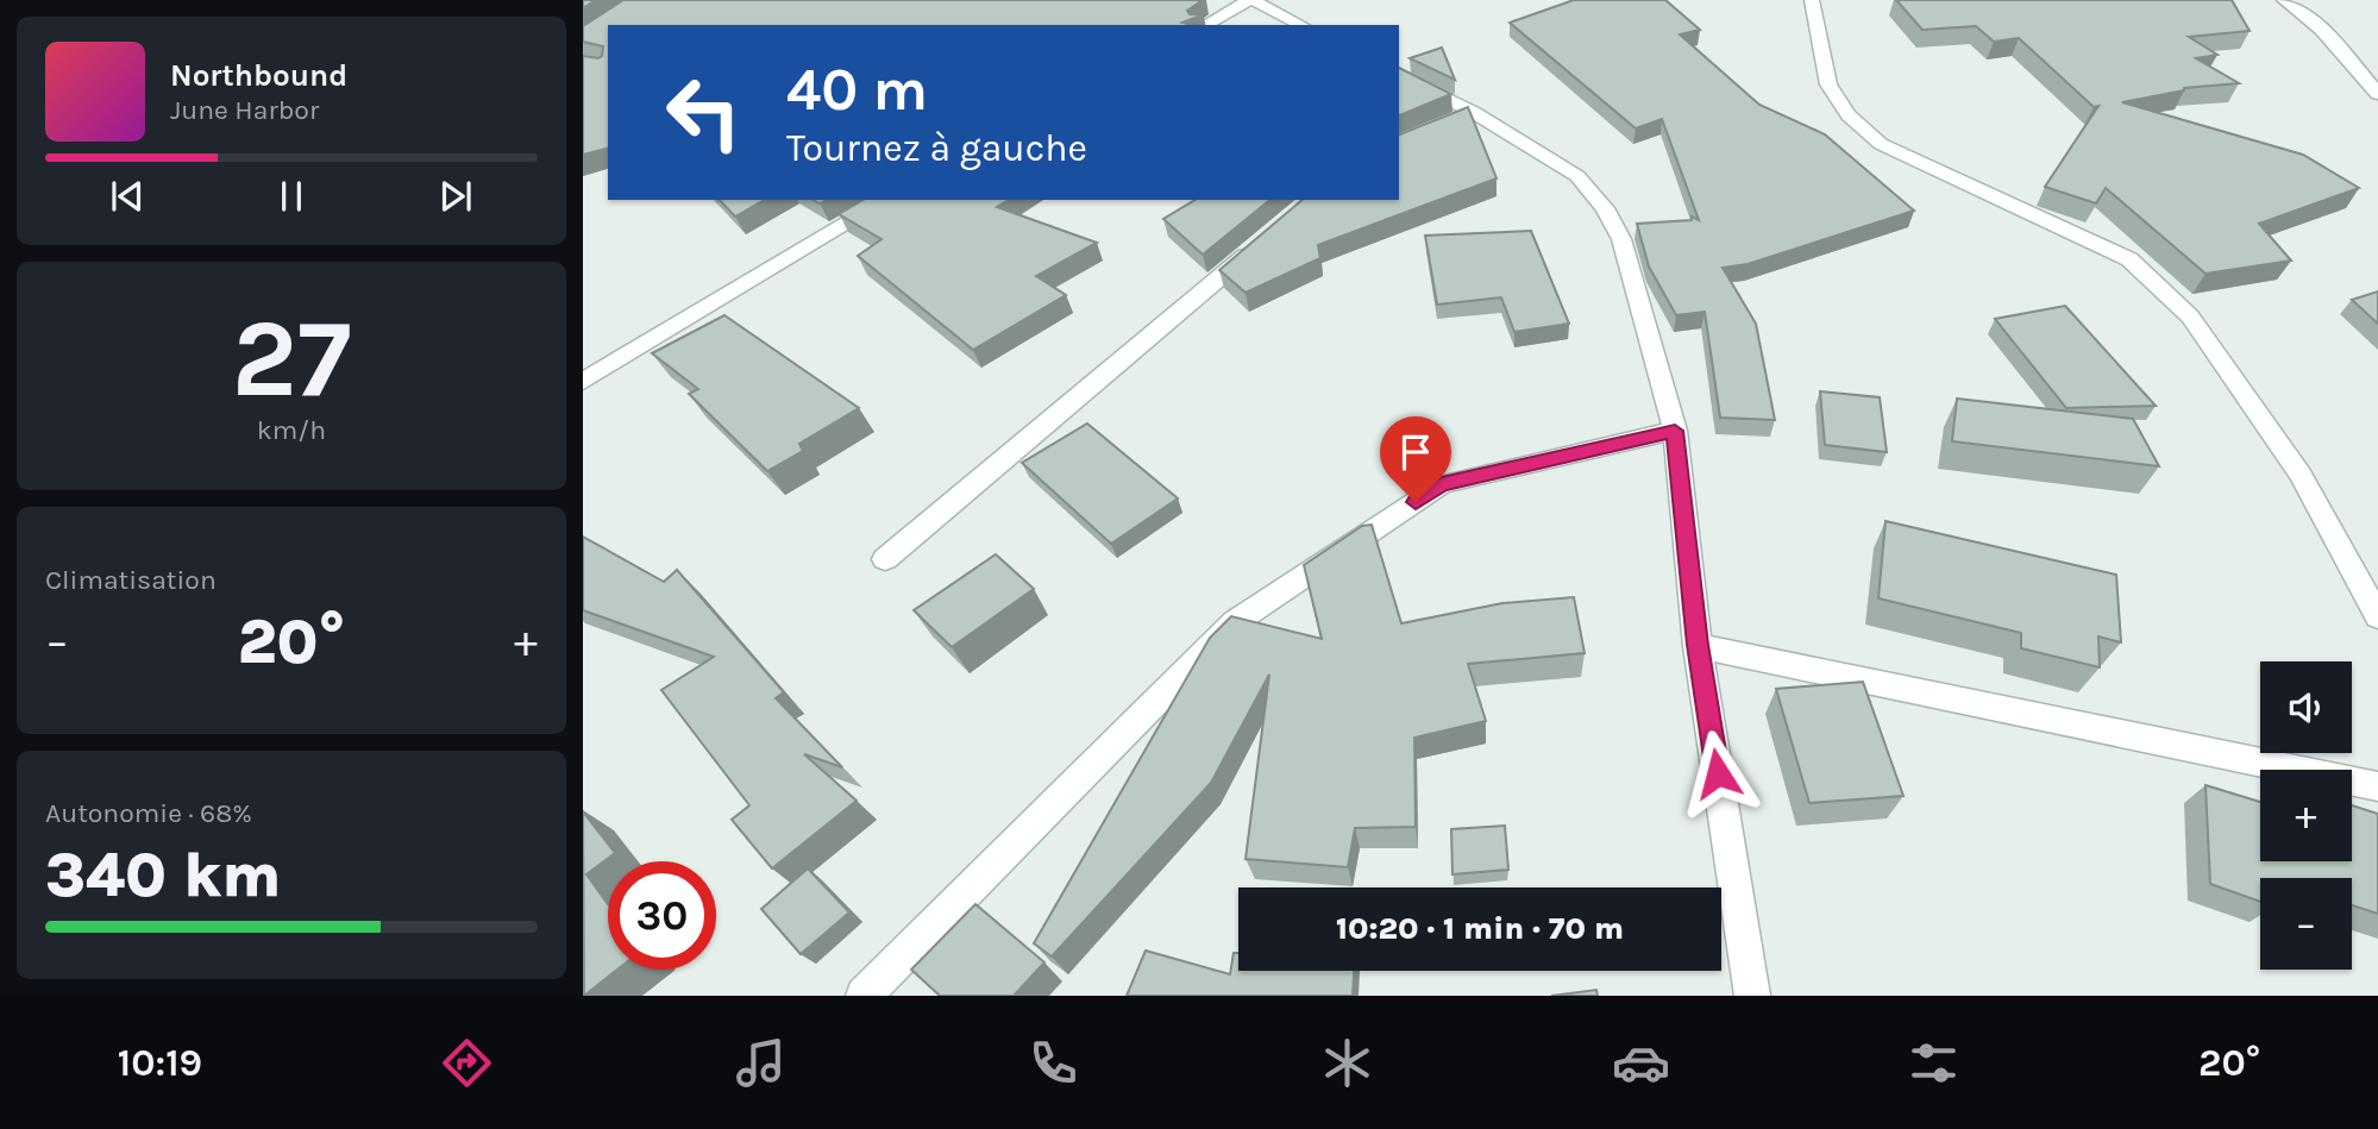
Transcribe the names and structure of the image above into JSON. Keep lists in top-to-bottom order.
{
  "page": {
    "turn": ["40 m", "Tournez à gauche"],
    "song": ["Northbound", "June Harbor"],
    "tile": [
      ["27", "km/h"],
      "Climatisation",
      ["Autonomie · 68%", "340 km"]
    ],
    "heat": ["−", "20°", "+"],
    "map_buttons": ["+", "−"],
    "limit": "30",
    "trip": "10:20 · 1 min · 70 m",
    "tabs": ["10:19", "20°"]
  }
}
